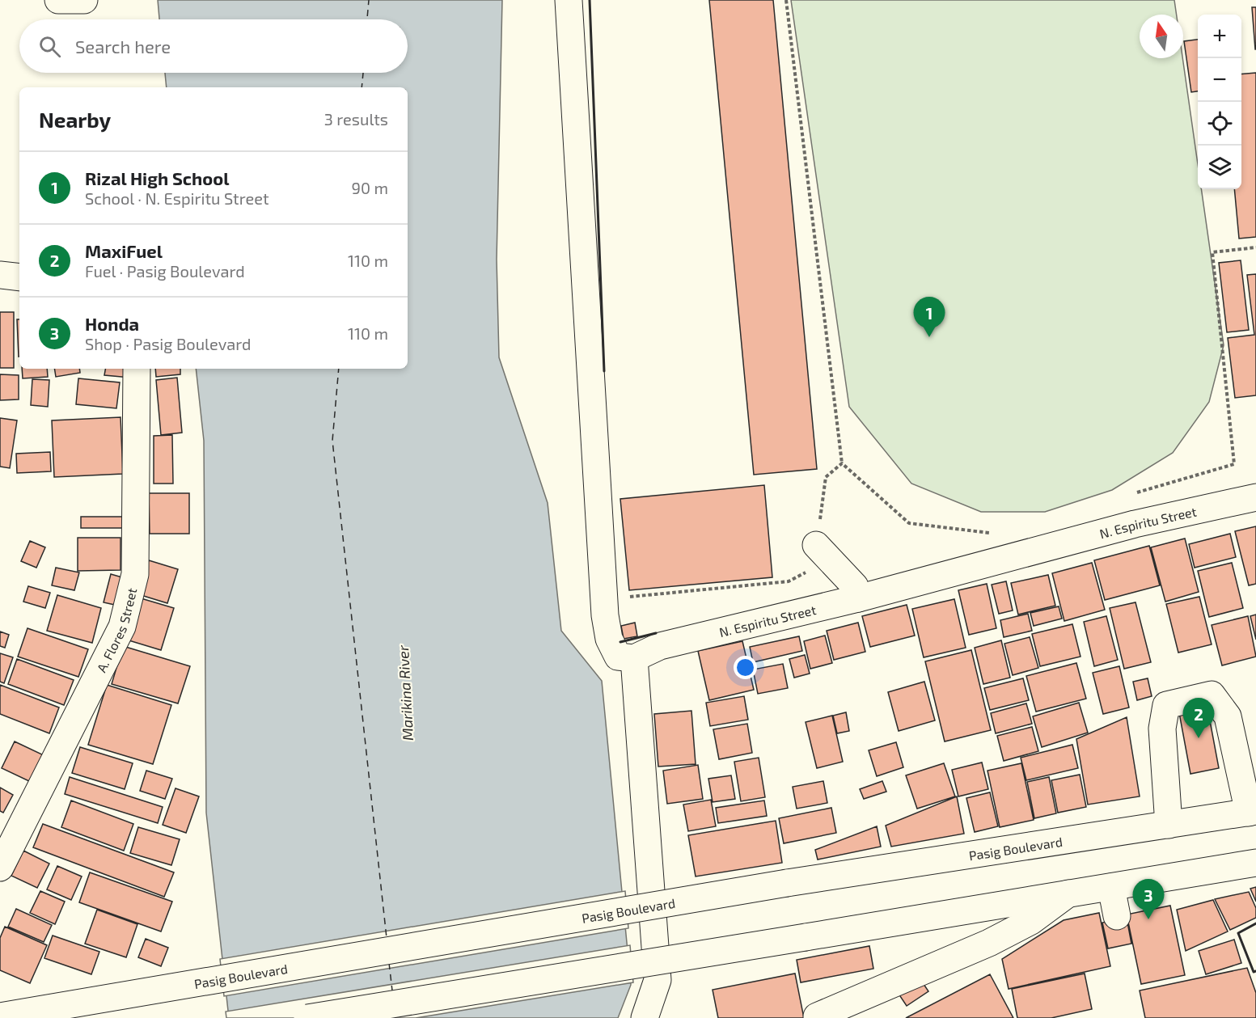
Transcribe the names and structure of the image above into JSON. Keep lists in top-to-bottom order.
{
  "streets": {
    "main road": ["N. Espiritu Street", "A. Flores Street", "Pasig Boulevard"]
  },
  "water": ["Marikina River"],
  "north": "top",
  "page": {
    "map_buttons": ["+", "−"],
    "search": "Search here",
    "heading": ["Nearby", "3 results"],
    "list": [
      {
        "mark": "1",
        "name": "Rizal High School",
        "note": "School · N. Espiritu Street",
        "value": "90 m"
      },
      {
        "mark": "2",
        "name": "MaxiFuel",
        "note": "Fuel · Pasig Boulevard",
        "value": "110 m"
      },
      {
        "mark": "3",
        "name": "Honda",
        "note": "Shop · Pasig Boulevard",
        "value": "110 m"
      }
    ],
    "pins": ["1", "2", "3"]
  }
}
